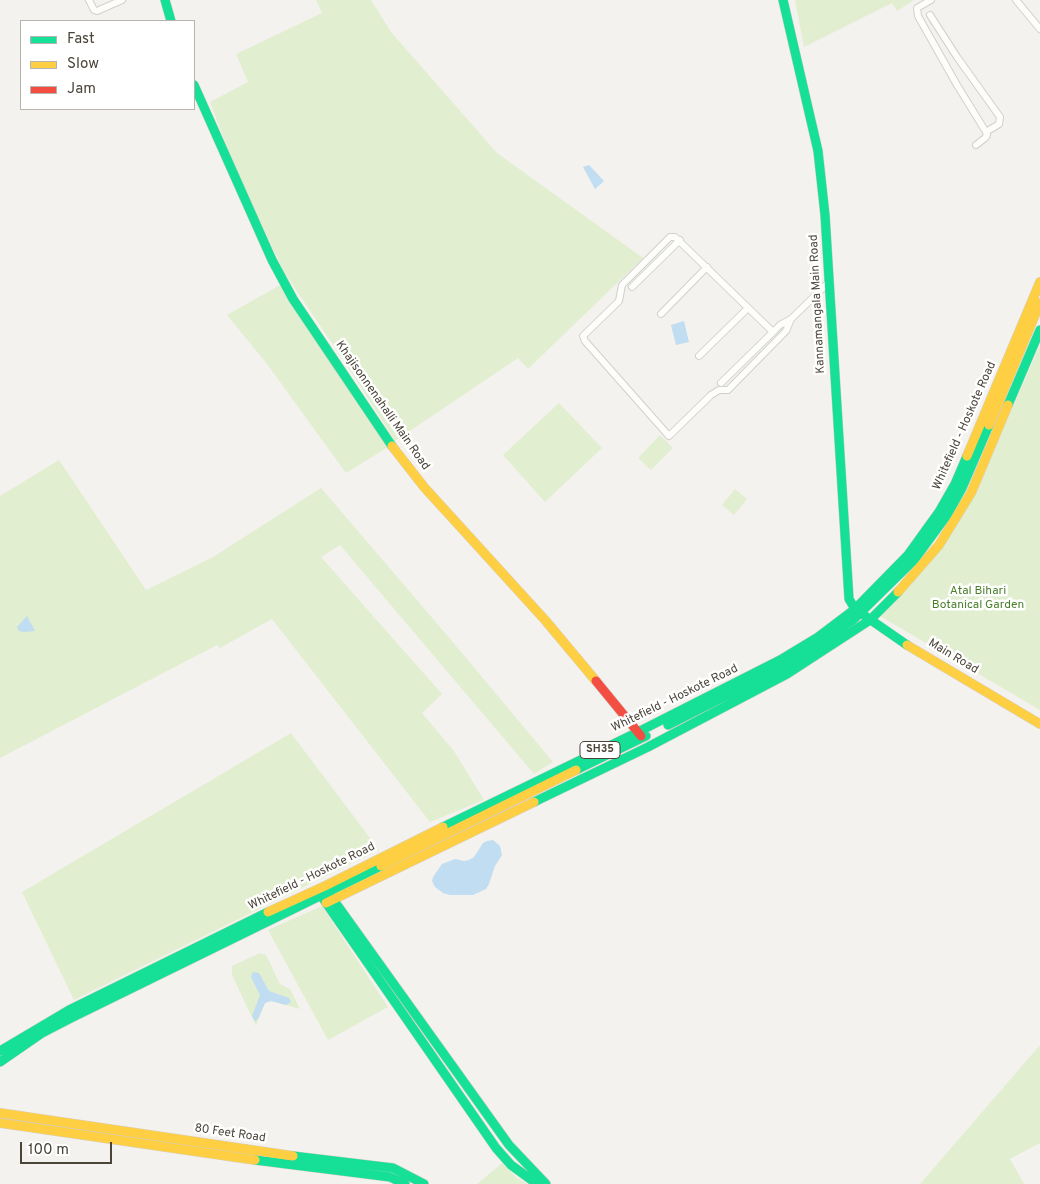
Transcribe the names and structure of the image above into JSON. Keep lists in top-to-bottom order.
{
  "streets": {
    "street": [
      "Kannamangala Main Road",
      "Khajisonnenahalli Main Road",
      "Whitefield - Hoskote Road",
      "Main Road",
      "SH35",
      "80 Feet Road"
    ]
  },
  "crossings": [
    ["Kannamangala Main Road", "Whitefield - Hoskote Road"],
    ["Kannamangala Main Road", "Main Road"],
    ["Khajisonnenahalli Main Road", "Whitefield - Hoskote Road"],
    ["Whitefield - Hoskote Road", "Main Road"]
  ],
  "parks": ["Atal Bihari Botanical Garden"],
  "legend": ["Fast", "Slow", "Jam"],
  "scale_bar": "100 m"
}
